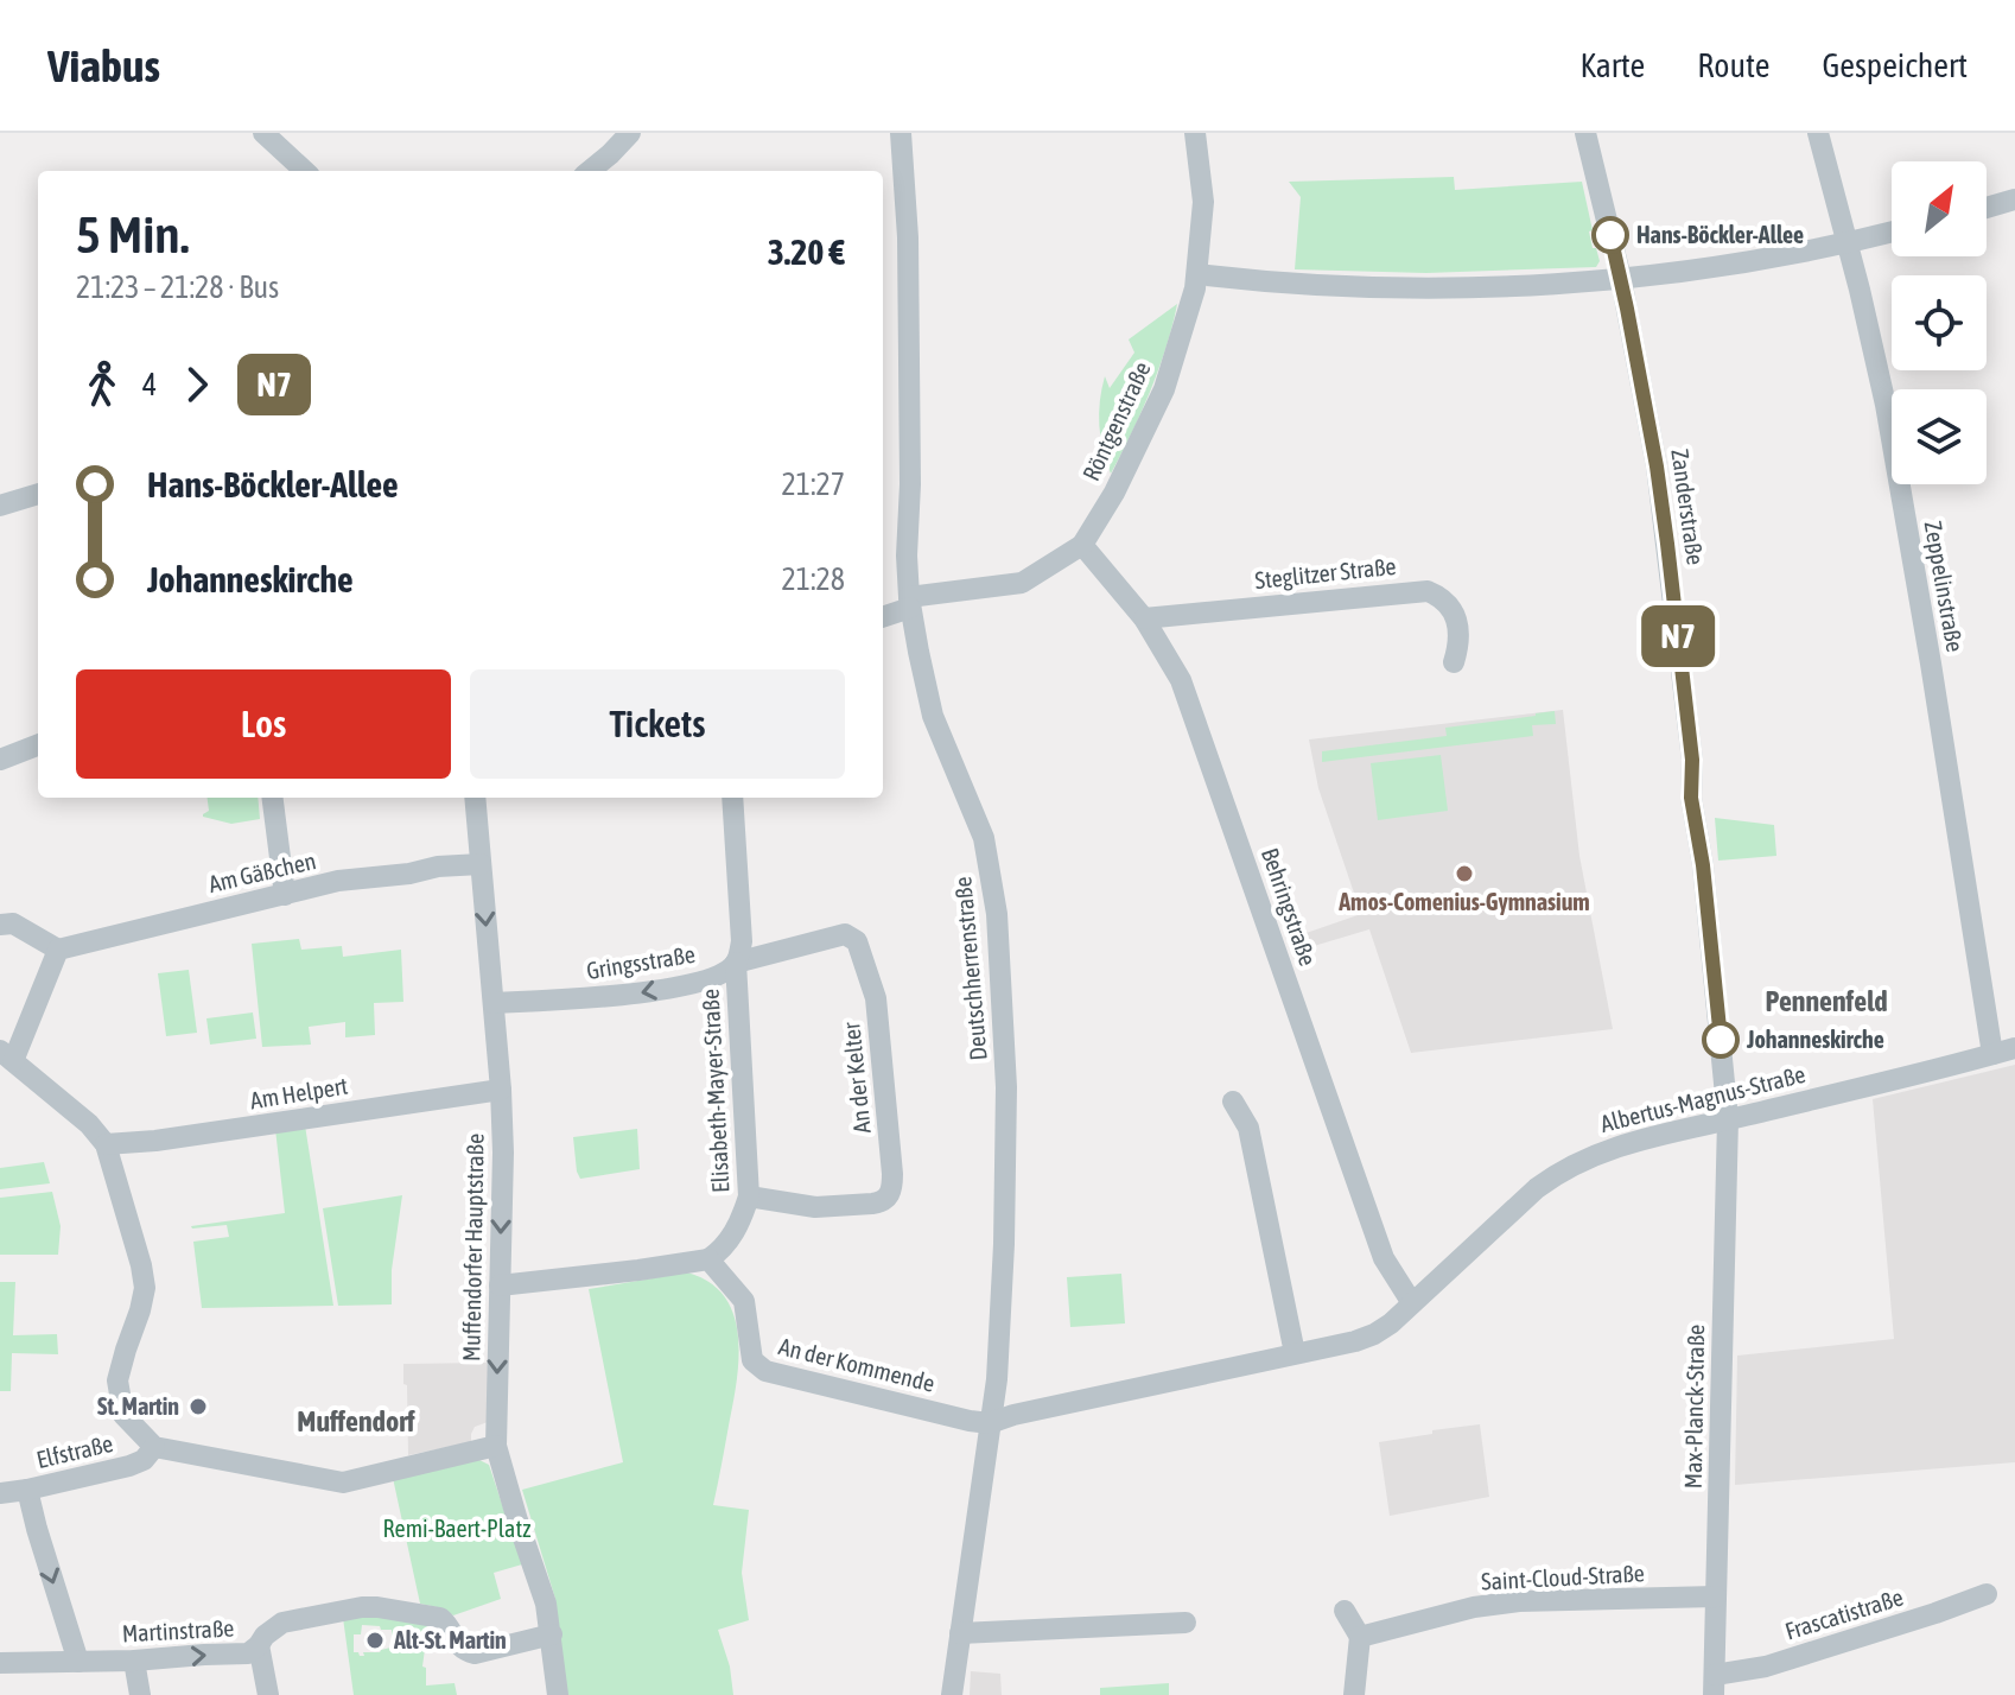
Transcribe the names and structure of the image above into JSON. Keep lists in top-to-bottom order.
{
  "streets": {
    "street": [
      "Röntgenstraße",
      "Zanderstraße",
      "Steglitzer Straße",
      "Zeppelinstraße",
      "Am Gäßchen",
      "Behringstraße",
      "Gringsstraße",
      "Deutschherrenstraße",
      "An der Kelter",
      "Elisabeth-Mayer-Straße",
      "Am Helpert",
      "Albertus-Magnus-Straße",
      "Muffendorfer Hauptstraße",
      "An der Kommende",
      "Max-Planck-Straße",
      "Elfstraße",
      "Saint-Cloud-Straße",
      "Frascatistraße",
      "Martinstraße"
    ]
  },
  "crossings": [
    ["Röntgenstraße", "Behringstraße"],
    ["Röntgenstraße", "Deutschherrenstraße"],
    ["Zanderstraße", "Albertus-Magnus-Straße"],
    ["Zanderstraße", "Max-Planck-Straße"],
    ["Steglitzer Straße", "Behringstraße"],
    ["Zeppelinstraße", "Albertus-Magnus-Straße"],
    ["Am Gäßchen", "Muffendorfer Hauptstraße"],
    ["Behringstraße", "Albertus-Magnus-Straße"],
    ["Gringsstraße", "An der Kelter"],
    ["Gringsstraße", "Elisabeth-Mayer-Straße"],
    ["Gringsstraße", "Muffendorfer Hauptstraße"],
    ["Deutschherrenstraße", "Albertus-Magnus-Straße"],
    ["Deutschherrenstraße", "An der Kommende"],
    ["An der Kelter", "Elisabeth-Mayer-Straße"],
    ["Elisabeth-Mayer-Straße", "An der Kommende"],
    ["Am Helpert", "Muffendorfer Hauptstraße"],
    ["Albertus-Magnus-Straße", "An der Kommende"],
    ["Albertus-Magnus-Straße", "Max-Planck-Straße"],
    ["Muffendorfer Hauptstraße", "Martinstraße"],
    ["Max-Planck-Straße", "Saint-Cloud-Straße"],
    ["Max-Planck-Straße", "Frascatistraße"]
  ],
  "one_way": ["Gringsstraße", "Muffendorfer Hauptstraße"],
  "districts": ["Pennenfeld", "Muffendorf"],
  "parks": ["Remi-Baert-Platz"],
  "places": [
    "Hans-Böckler-Allee",
    "Amos-Comenius-Gymnasium",
    "Johanneskirche",
    "St. Martin",
    "Alt-St. Martin"
  ],
  "lines": ["bus line N7"],
  "north": "top right",
  "page": {
    "header": "Viabus",
    "nav": ["Karte", "Route", "Gespeichert"],
    "on_map": "N7",
    "heading": ["5 Min.", "21:23 – 21:28 · Bus", "3.20 €"],
    "legs": ["4", "N7"],
    "list": [
      {
        "name": "Hans-Böckler-Allee",
        "value": "21:27"
      },
      {
        "name": "Johanneskirche",
        "value": "21:28"
      }
    ],
    "buttons": ["Los", "Tickets"]
  }
}
